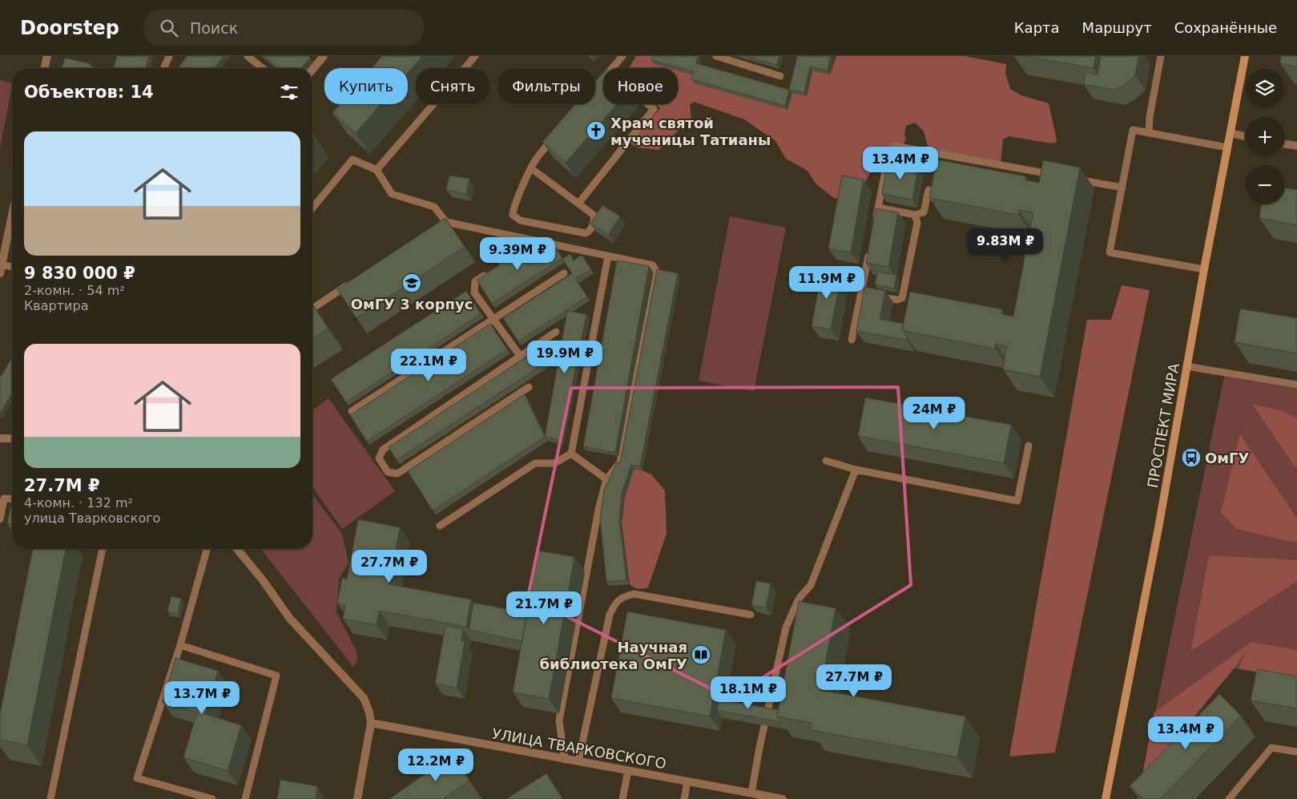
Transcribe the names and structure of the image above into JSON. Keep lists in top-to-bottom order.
{
  "streets": {
    "main road": ["ПРОСПЕКТ МИРА"],
    "street": ["УЛИЦА ТВАРКОВСКОГО"]
  },
  "places": {
    "church": ["Храм святой мученицы Татианы"],
    "school or university": ["ОмГУ 3 корпус"],
    "bus stop": ["ОмГУ"],
    "library": ["Научная библиотека ОмГУ"]
  },
  "page": {
    "header": "Doorstep",
    "search": "Поиск",
    "nav": ["Карта", "Маршрут", "Сохранённые"],
    "map_buttons": ["+", "−"],
    "chip": [
      "Купить",
      "Снять",
      "Фильтры",
      "Новое"
    ],
    "heading": "Объектов: 14",
    "list": [
      {
        "name": "9 830 000 ₽",
        "note": "2-комн. · 54 m² · Квартира"
      },
      {
        "name": "27.7M ₽",
        "note": "4-комн. · 132 m² · улица Тварковского"
      }
    ],
    "price": [
      "13.4M ₽",
      "9.83M ₽",
      "9.39M ₽",
      "11.9M ₽",
      "19.9M ₽",
      "22.1M ₽",
      "24M ₽",
      "27.7M ₽",
      "21.7M ₽",
      "27.7M ₽",
      "18.1M ₽",
      "13.7M ₽",
      "13.4M ₽",
      "12.2M ₽"
    ]
  }
}
